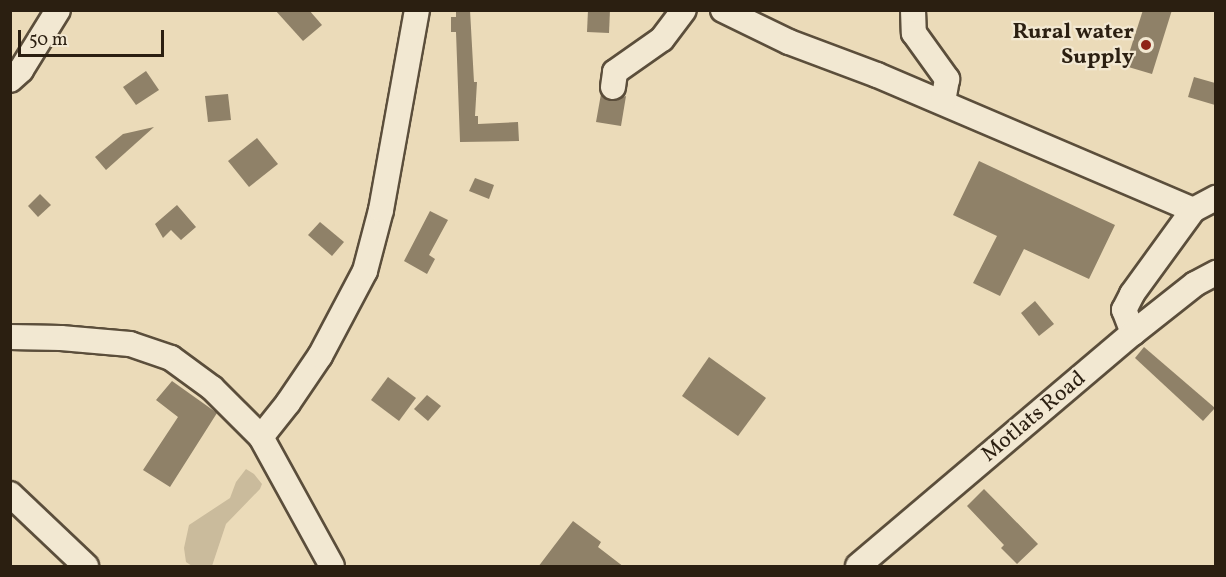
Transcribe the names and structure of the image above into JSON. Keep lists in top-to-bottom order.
{
  "streets": {
    "street": ["Motlats Road"]
  },
  "places": ["Rural water Supply"],
  "scale_bar": "50 m"
}
